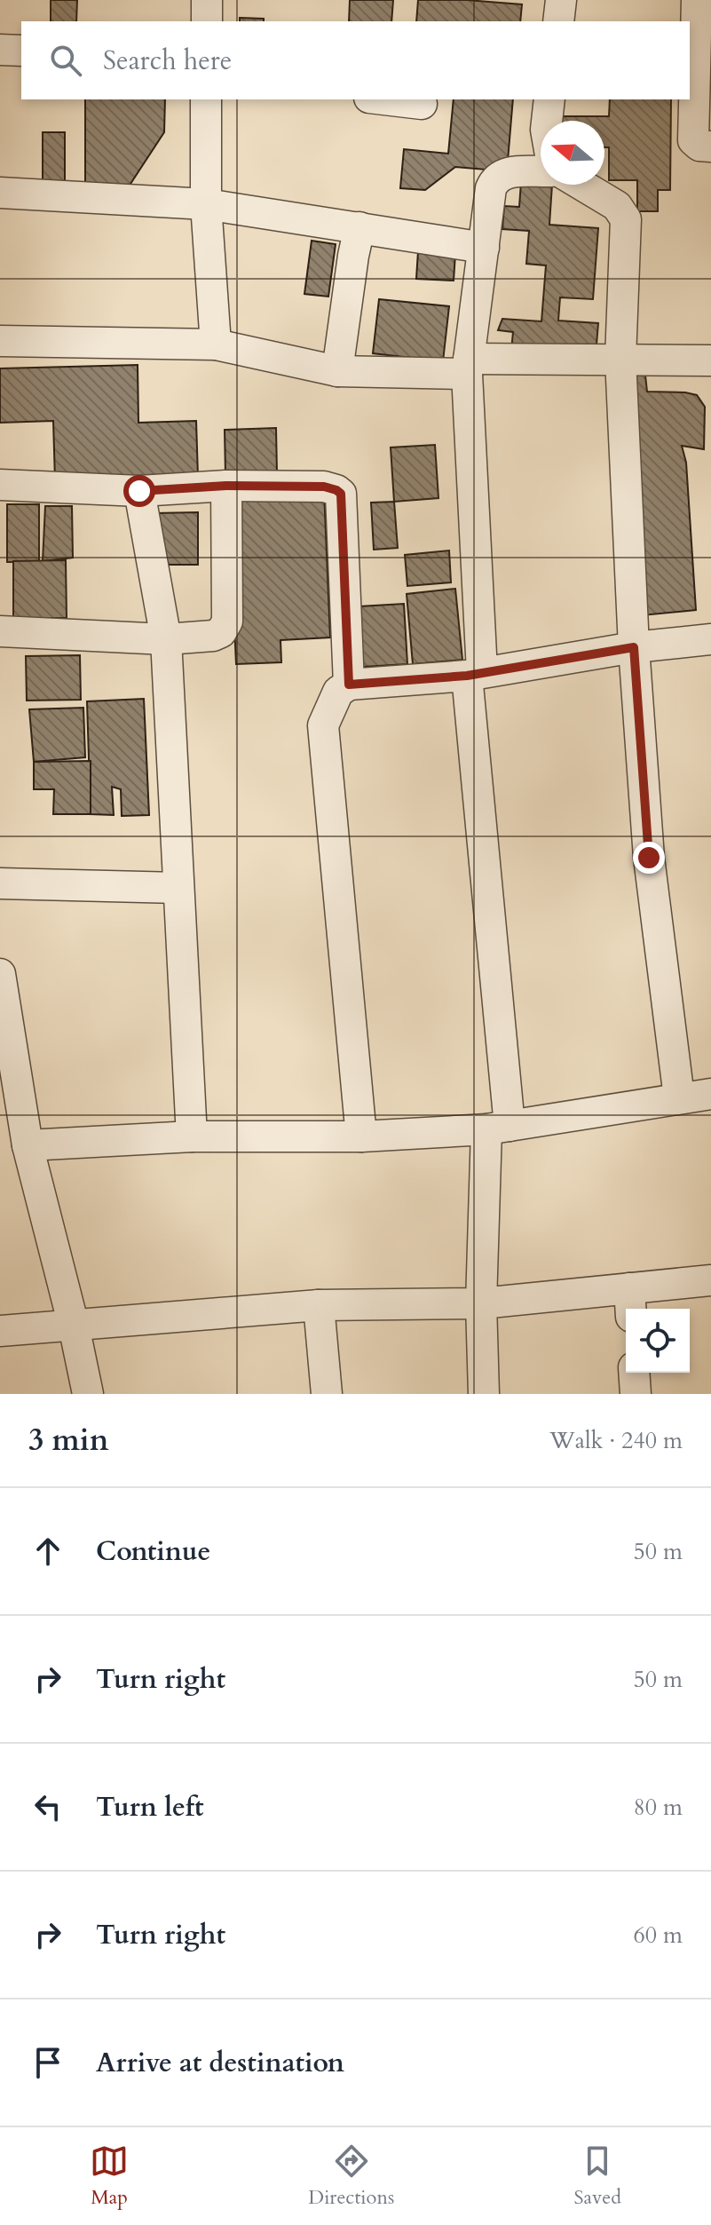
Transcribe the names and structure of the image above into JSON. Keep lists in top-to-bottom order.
{
  "north": "left",
  "page": {
    "search": "Search here",
    "heading": ["3 min", "Walk · 240 m"],
    "list": [
      ["Continue", "50 m"],
      ["Turn right", "50 m"],
      ["Turn left", "80 m"],
      ["Turn right", "60 m"],
      "Arrive at destination"
    ],
    "nav": ["Map", "Directions", "Saved"]
  }
}
